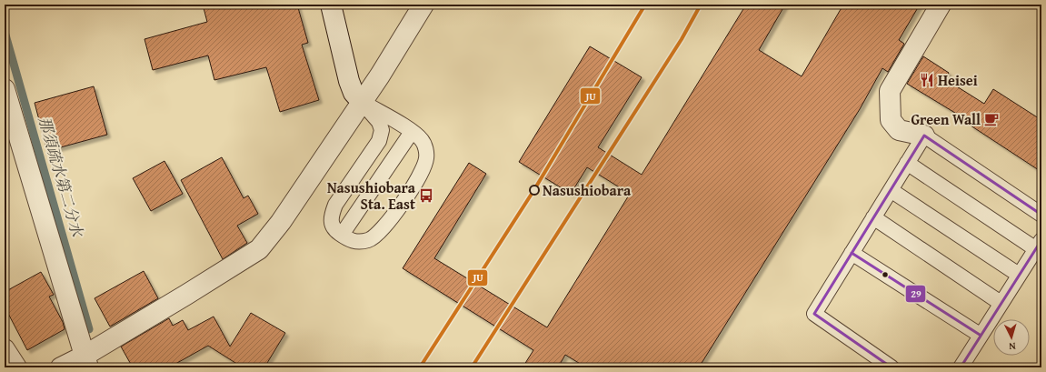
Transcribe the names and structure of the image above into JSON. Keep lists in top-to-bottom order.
{
  "water": ["那須疏水第二分水"],
  "places": {
    "restaurant": ["Heisei"],
    "cafe": ["Green Wall"],
    "other": ["Nasushiobara"],
    "bus stop": ["Nasushiobara Sta. East"]
  },
  "lines": ["transit line JU", "transit line 29"],
  "north": "bottom"
}
